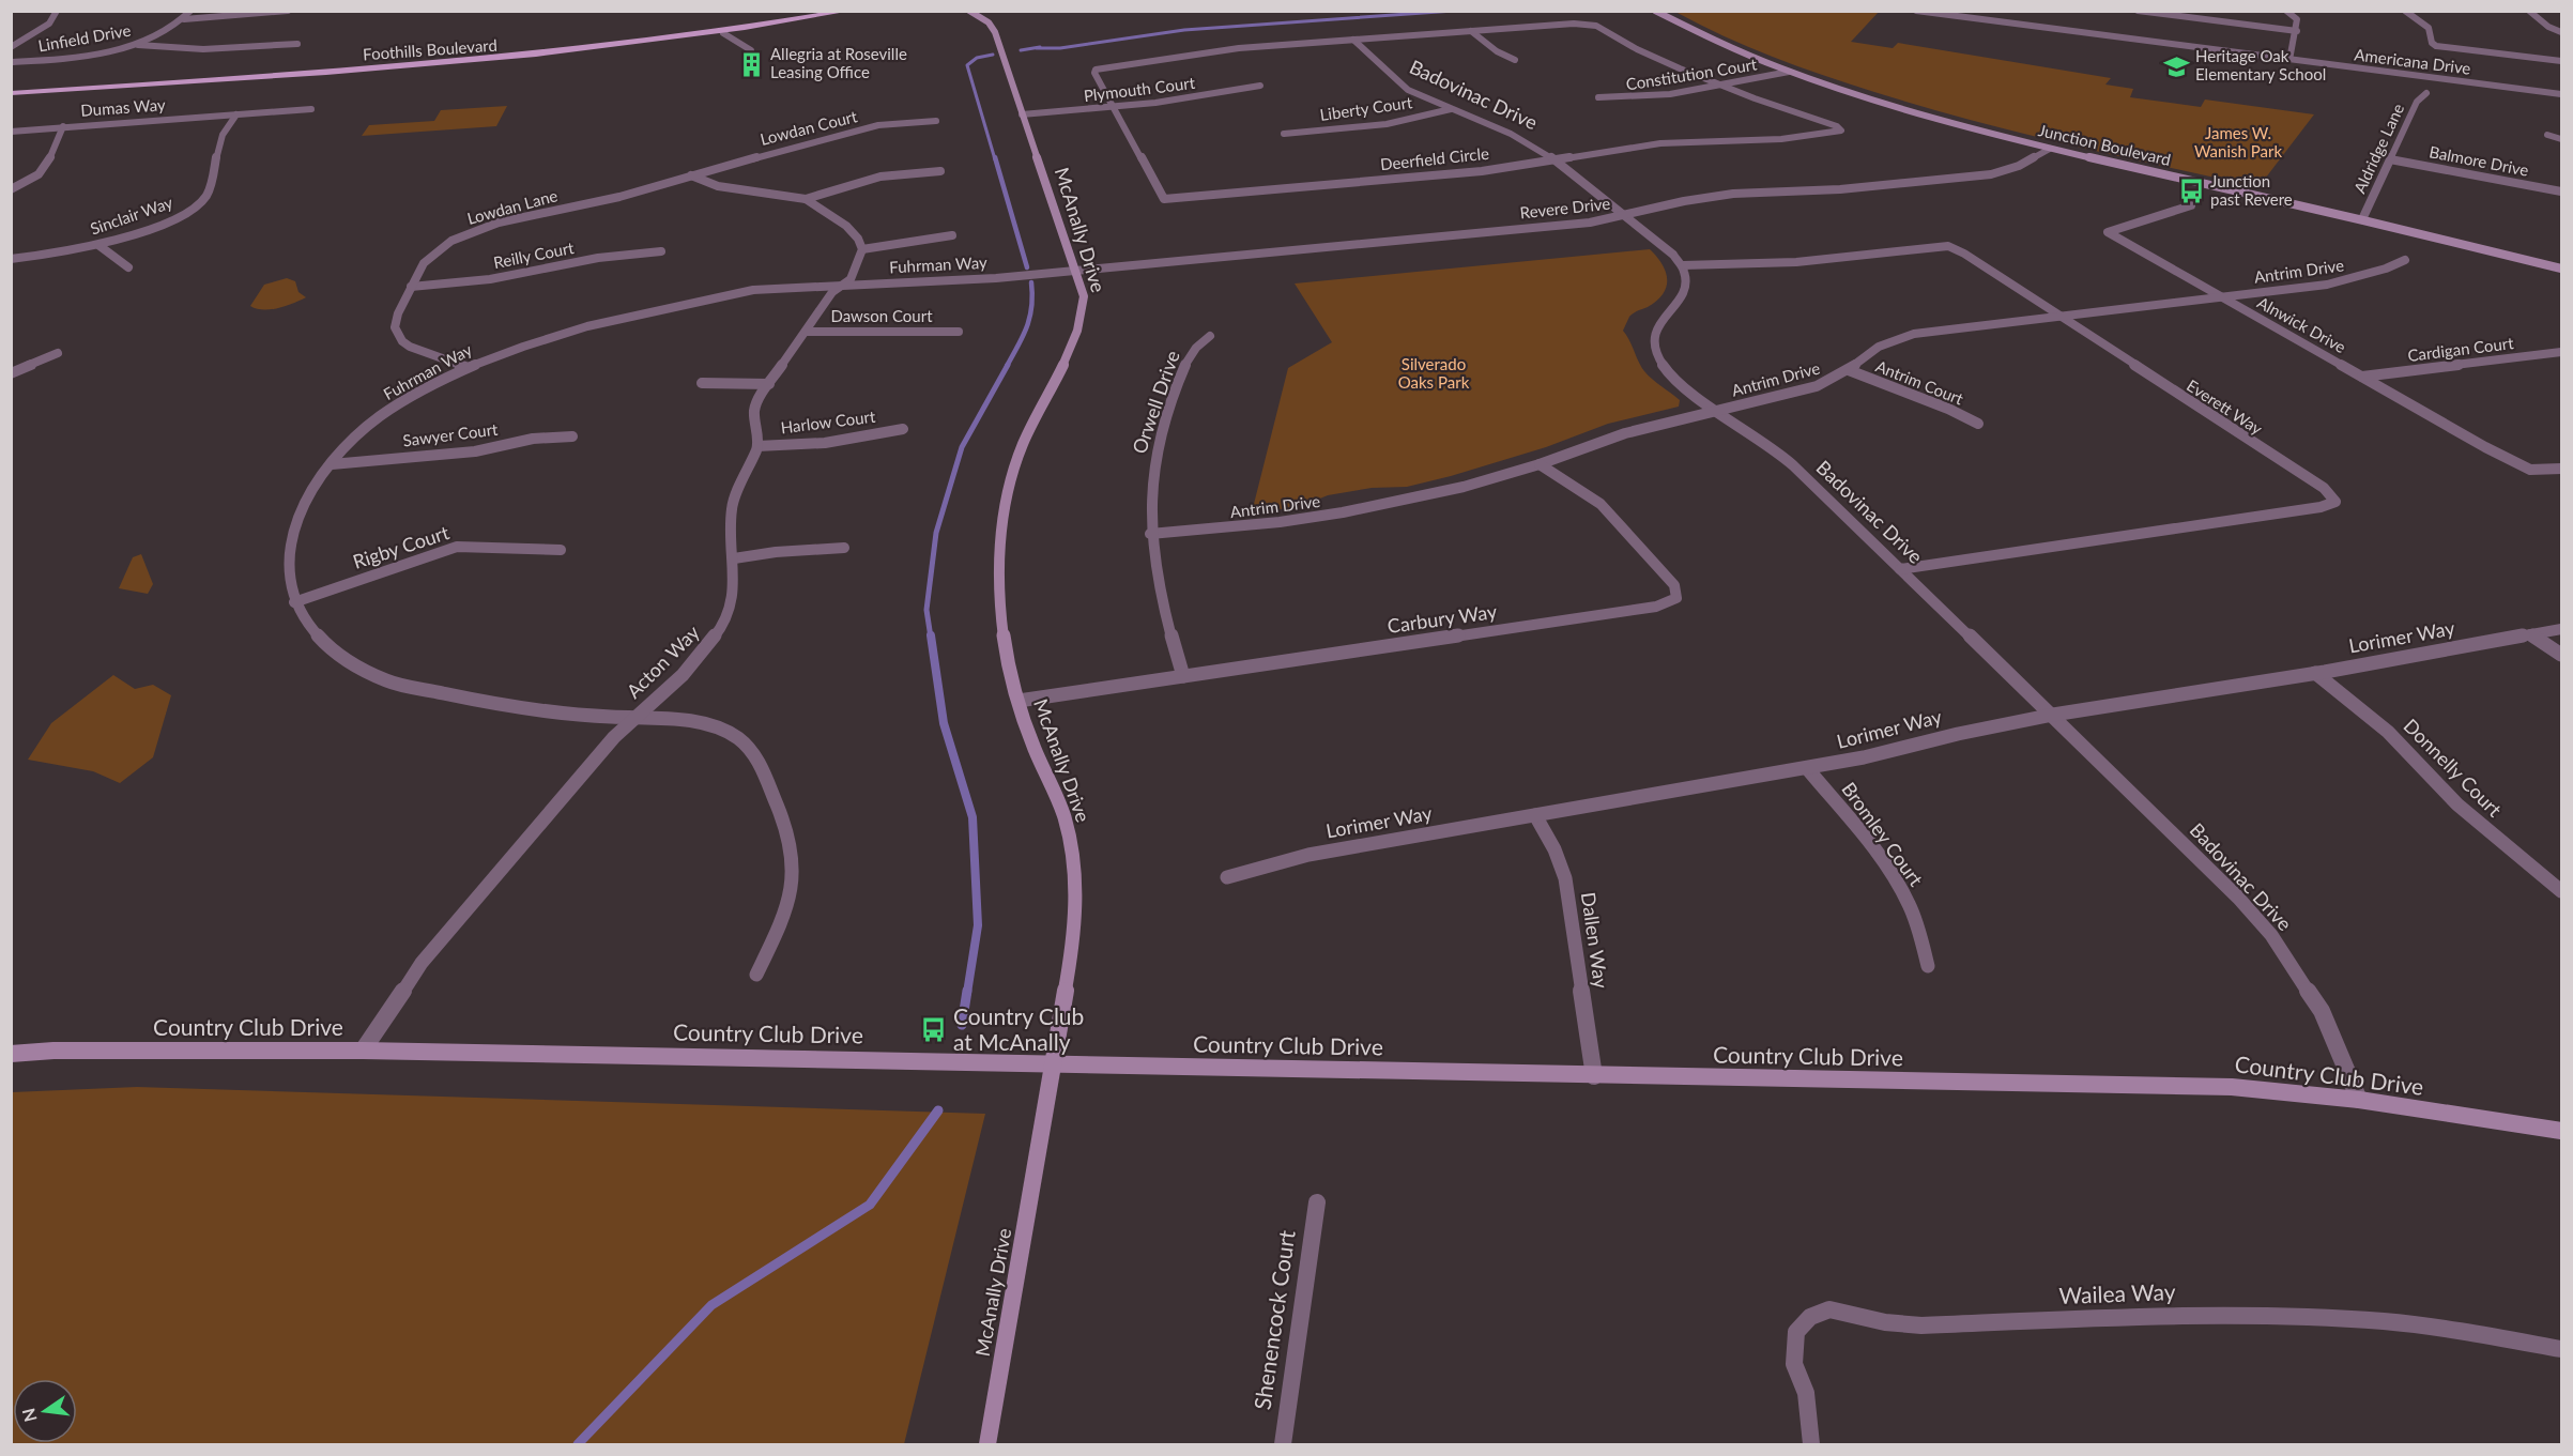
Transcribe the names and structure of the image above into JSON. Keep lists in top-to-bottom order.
{
  "streets": {
    "main road": ["Foothills Boulevard"],
    "street": [
      "Linfield Drive",
      "Americana Drive",
      "Constitution Court",
      "Plymouth Court",
      "Badovinac Drive",
      "Dumas Way",
      "Liberty Court",
      "Lowdan Court",
      "Junction Boulevard",
      "Aldridge Lane",
      "Deerfield Circle",
      "Balmore Drive",
      "Lowdan Lane",
      "Revere Drive",
      "Sinclair Way",
      "McAnally Drive",
      "Reilly Court",
      "Fuhrman Way",
      "Antrim Drive",
      "Dawson Court",
      "Alnwick Drive",
      "Cardigan Court",
      "Antrim Court",
      "Orwell Drive",
      "Everett Way",
      "Harlow Court",
      "Sawyer Court",
      "Rigby Court",
      "Carbury Way",
      "Lorimer Way",
      "Acton Way",
      "Donnelly Court",
      "Bromley Court",
      "Dallen Way",
      "Country Club Drive",
      "Wailea Way",
      "Shenencock Court"
    ]
  },
  "crossings": [
    ["Constitution Court", "Junction Boulevard"],
    ["Constitution Court", "Deerfield Circle"],
    ["Plymouth Court", "Deerfield Circle"],
    ["Plymouth Court", "McAnally Drive"],
    ["Badovinac Drive", "Liberty Court"],
    ["Badovinac Drive", "Deerfield Circle"],
    ["Badovinac Drive", "Revere Drive"],
    ["Badovinac Drive", "Antrim Drive"],
    ["Badovinac Drive", "Everett Way"],
    ["Badovinac Drive", "Lorimer Way"],
    ["Badovinac Drive", "Country Club Drive"],
    ["Dumas Way", "Sinclair Way"],
    ["Lowdan Court", "Lowdan Lane"],
    ["Junction Boulevard", "Aldridge Lane"],
    ["Junction Boulevard", "Revere Drive"],
    ["Aldridge Lane", "Balmore Drive"],
    ["Lowdan Lane", "Reilly Court"],
    ["Lowdan Lane", "Fuhrman Way"],
    ["Revere Drive", "McAnally Drive"],
    ["Revere Drive", "Fuhrman Way"],
    ["McAnally Drive", "Fuhrman Way"],
    ["McAnally Drive", "Carbury Way"],
    ["McAnally Drive", "Country Club Drive"],
    ["Fuhrman Way", "Sawyer Court"],
    ["Fuhrman Way", "Rigby Court"],
    ["Fuhrman Way", "Acton Way"],
    ["Antrim Drive", "Alnwick Drive"],
    ["Antrim Drive", "Antrim Court"],
    ["Antrim Drive", "Orwell Drive"],
    ["Antrim Drive", "Everett Way"],
    ["Antrim Drive", "Carbury Way"],
    ["Dawson Court", "Acton Way"],
    ["Alnwick Drive", "Cardigan Court"],
    ["Orwell Drive", "Carbury Way"],
    ["Harlow Court", "Acton Way"],
    ["Lorimer Way", "Donnelly Court"],
    ["Lorimer Way", "Bromley Court"],
    ["Lorimer Way", "Dallen Way"],
    ["Acton Way", "Country Club Drive"],
    ["Dallen Way", "Country Club Drive"]
  ],
  "parks": ["James W. Wanish Park", "Silverado Oaks Park"],
  "places": {
    "building": ["Allegria at Roseville Leasing Office"],
    "school or university": ["Heritage Oak Elementary School"],
    "bus stop": ["Junction past Revere", "Country Club at McAnally"]
  },
  "north": "left"
}
